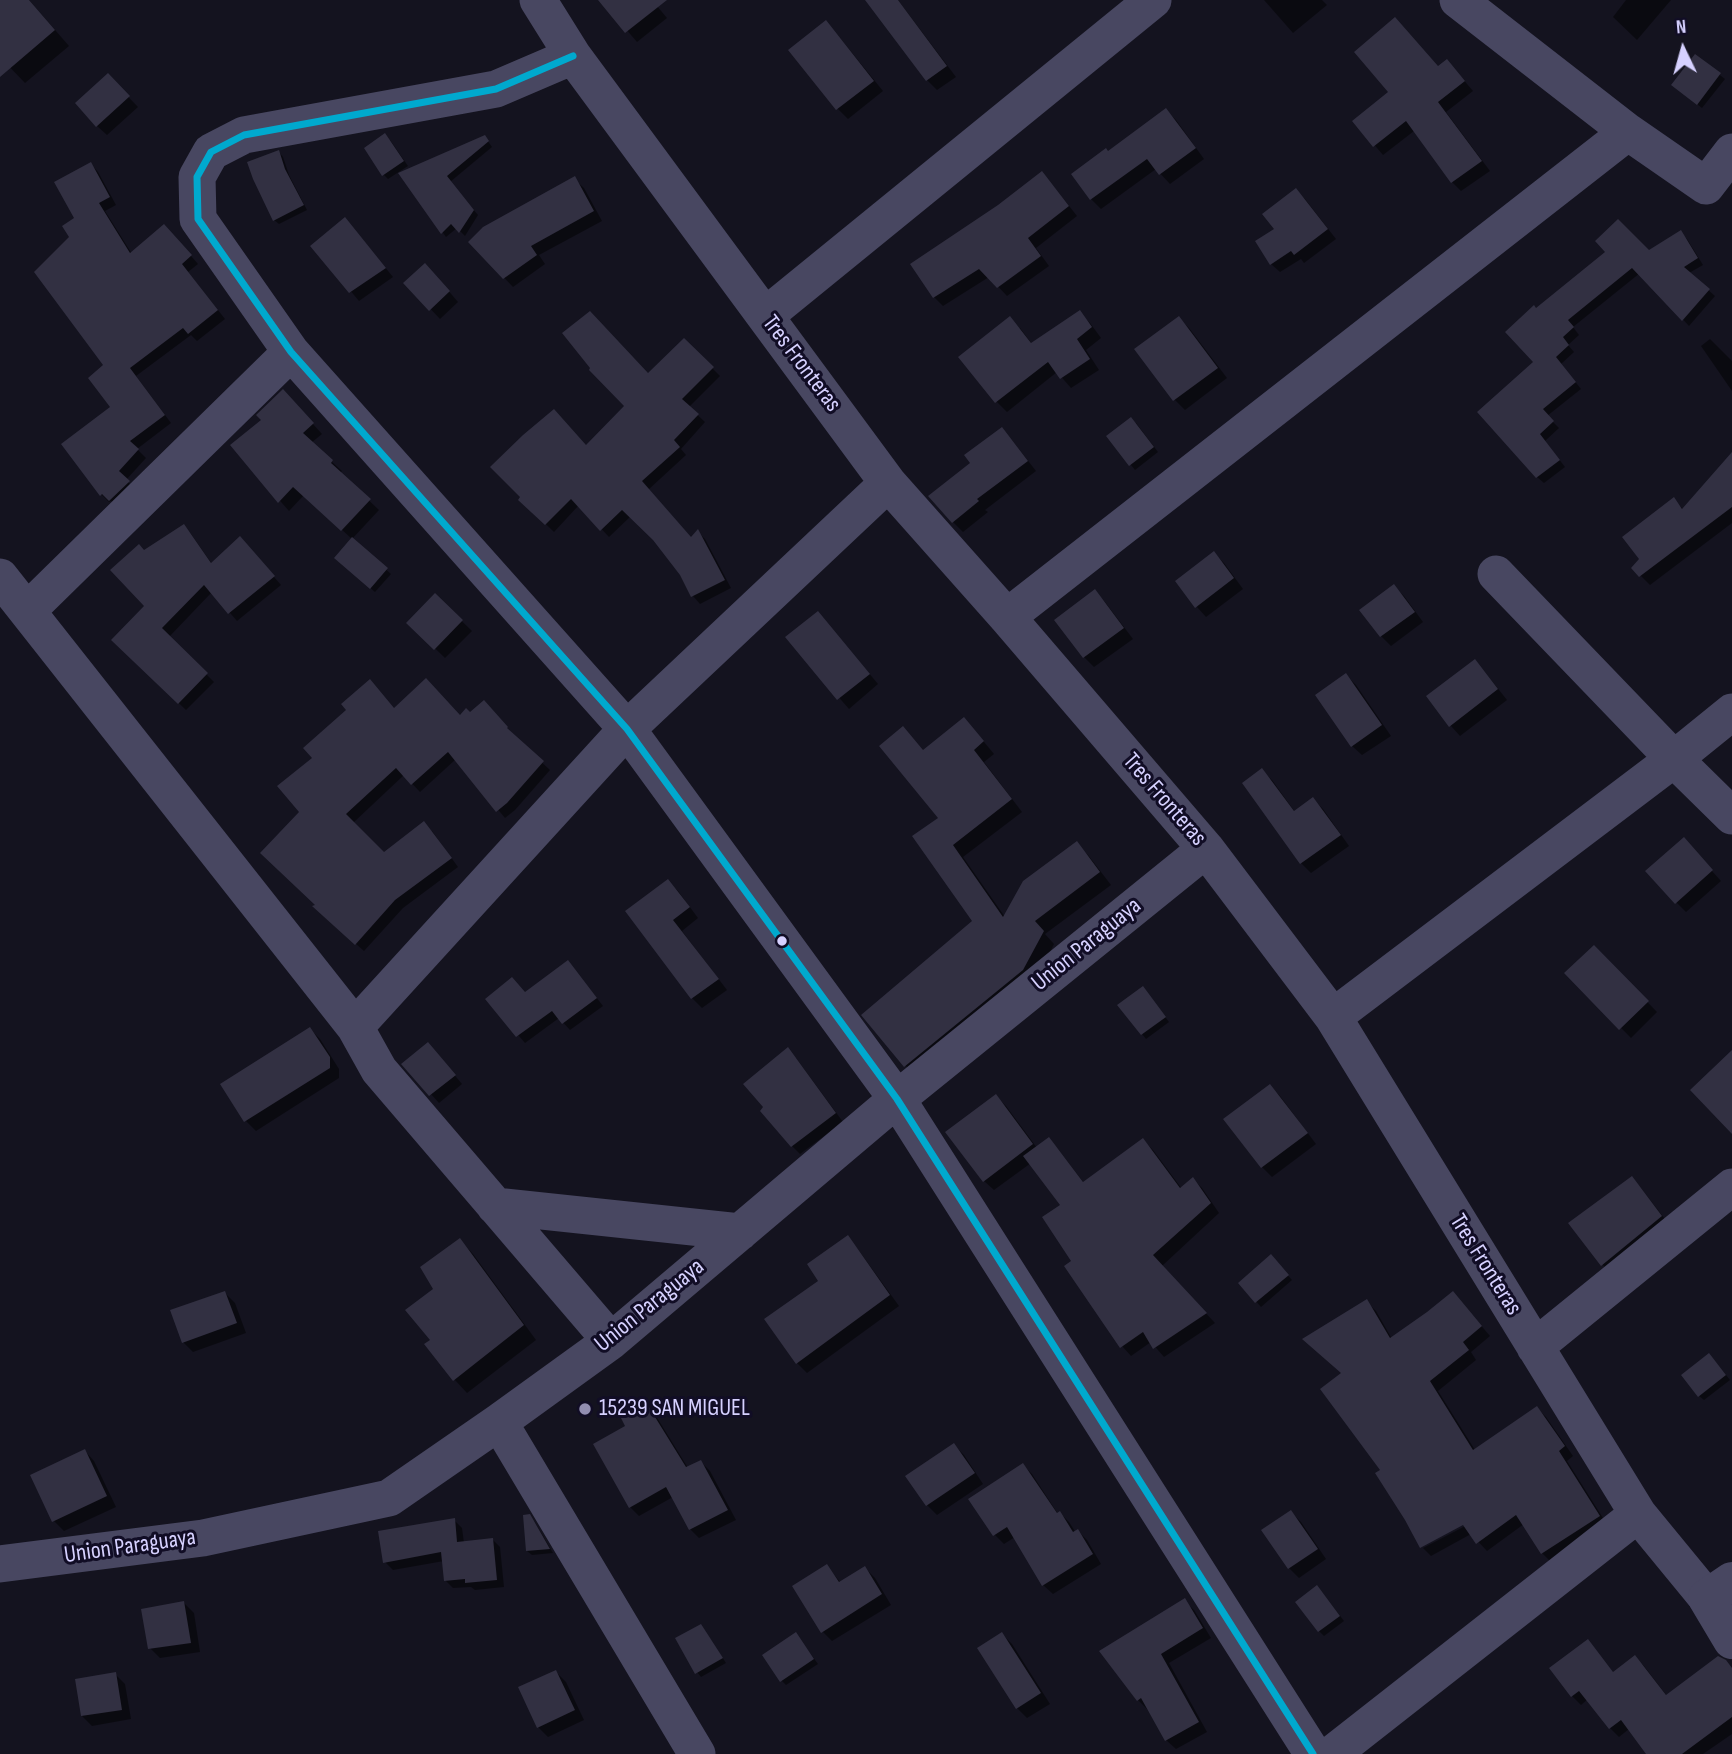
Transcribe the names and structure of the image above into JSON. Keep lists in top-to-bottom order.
{
  "streets": {
    "street": ["Tres Fronteras", "Union Paraguaya"]
  },
  "crossings": [
    ["Tres Fronteras", "Union Paraguaya"]
  ],
  "places": ["15239 SAN MIGUEL"],
  "north": "top"
}
